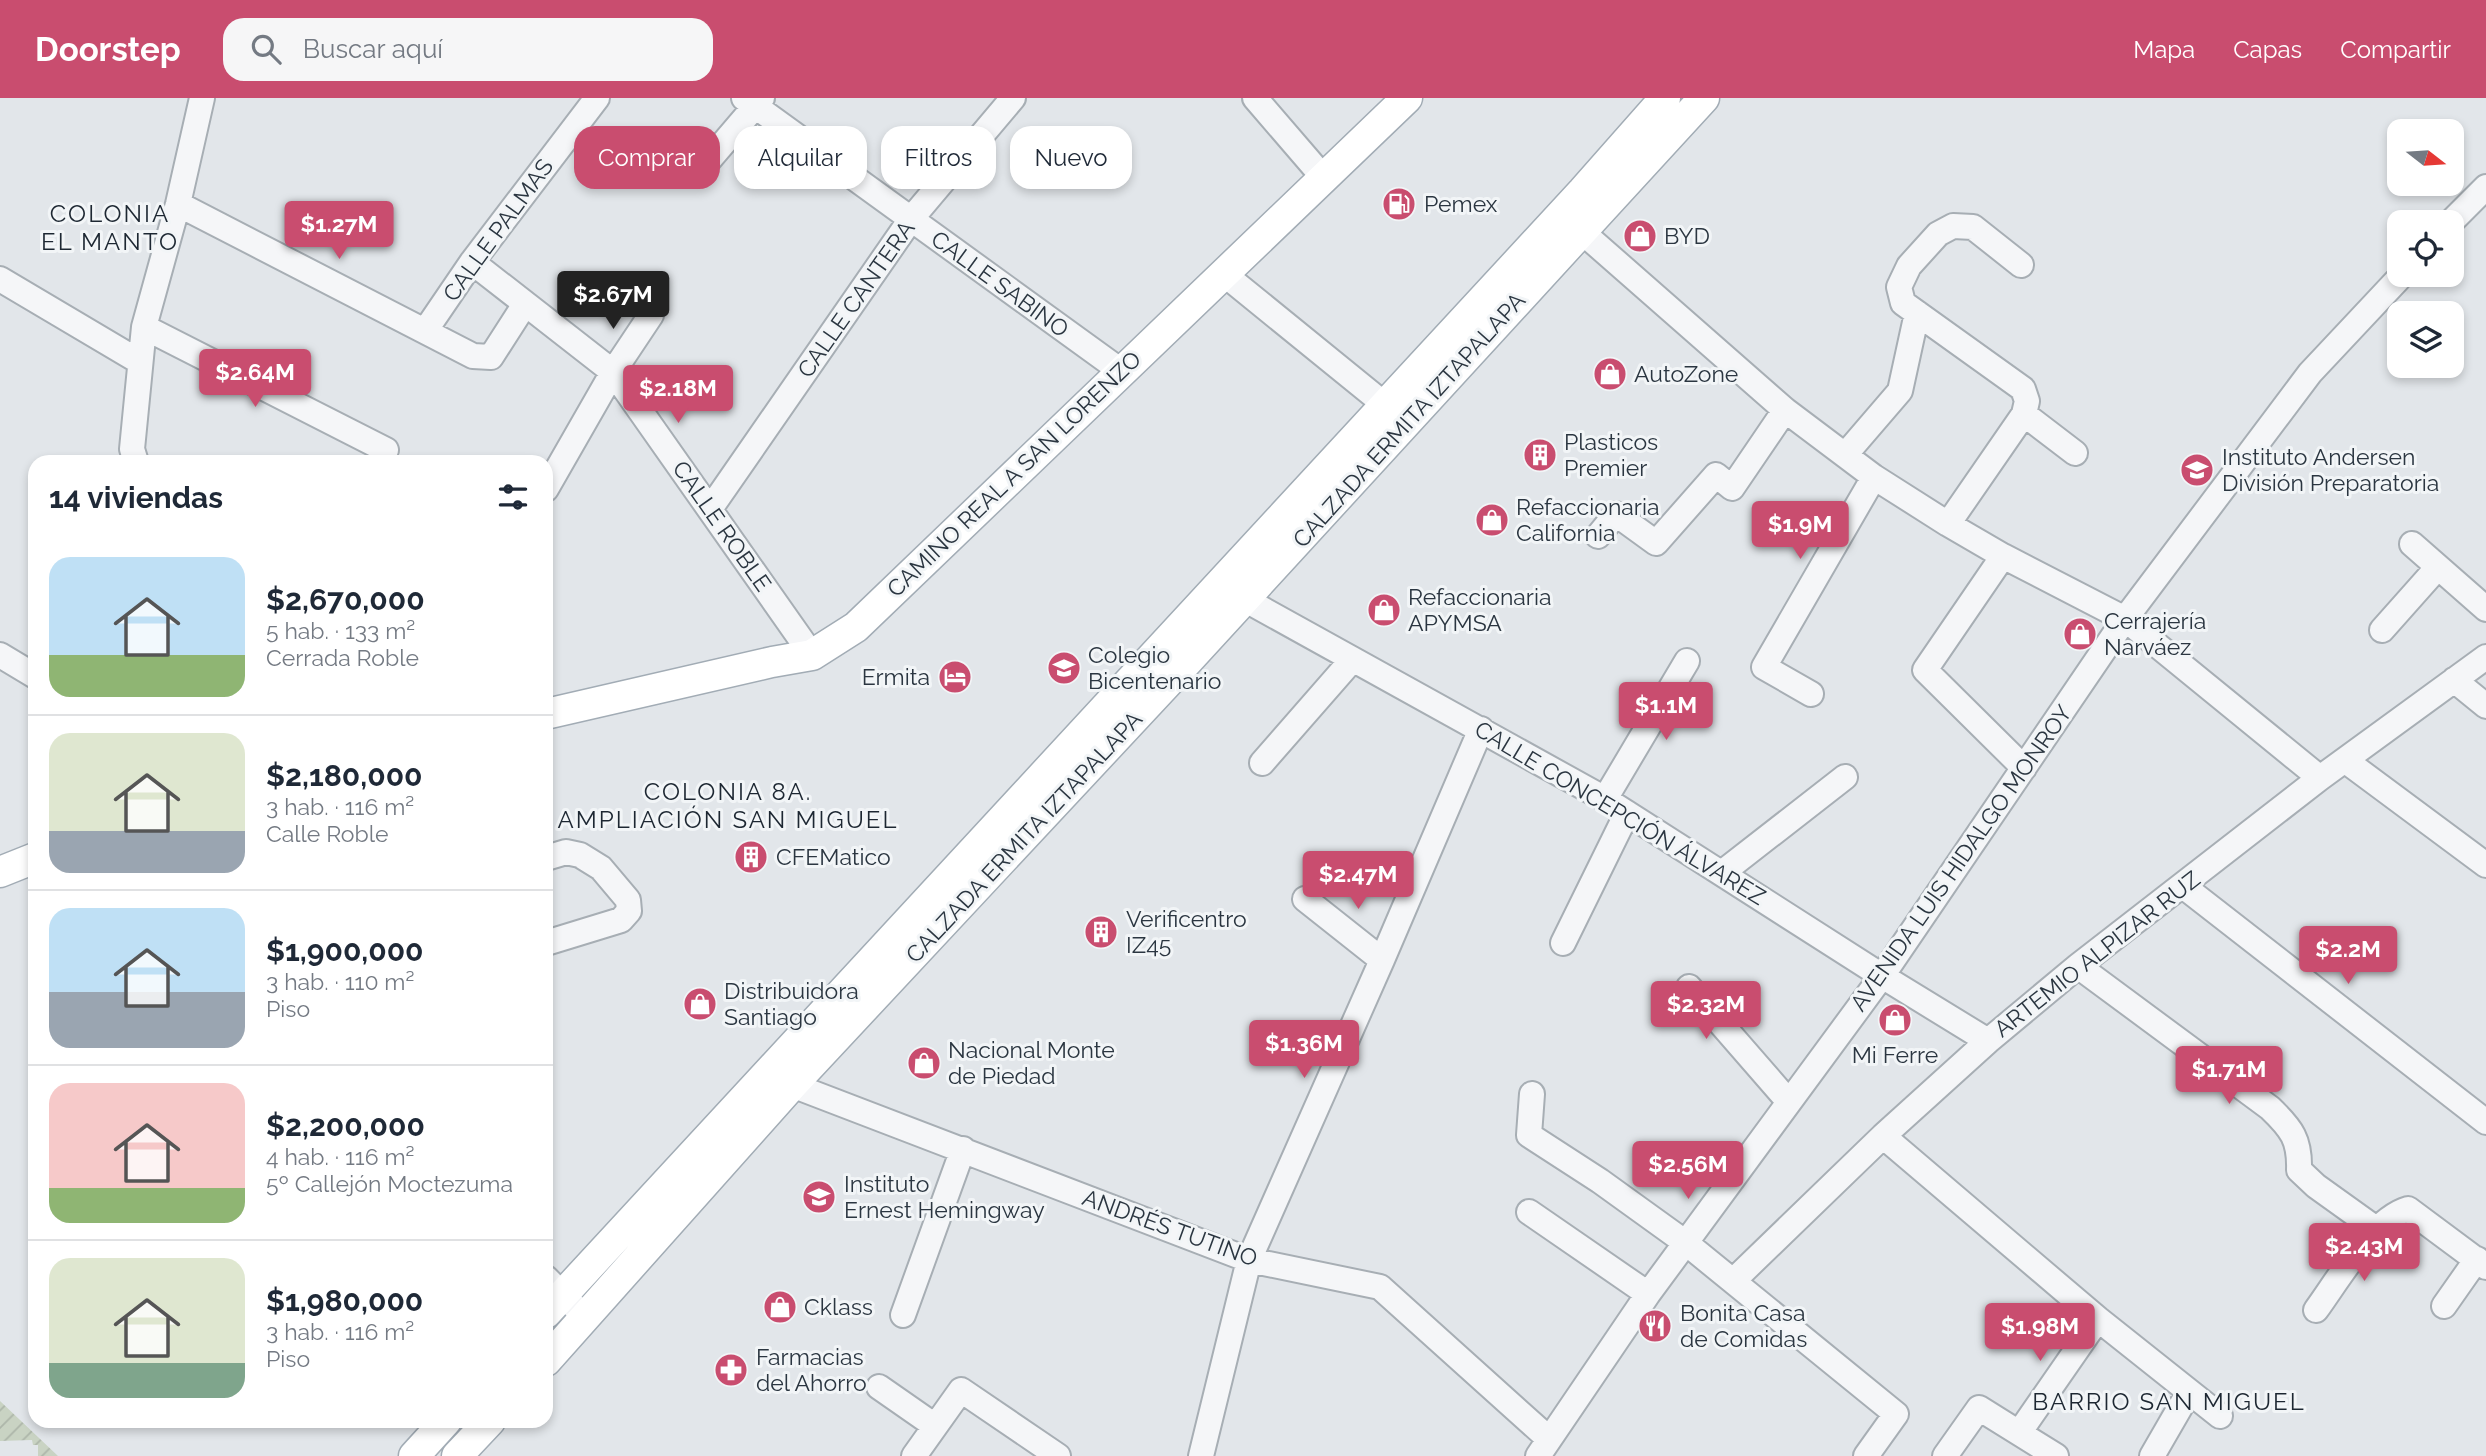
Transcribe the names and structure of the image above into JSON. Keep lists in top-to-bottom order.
{
  "streets": {
    "main road": ["CALZADA ERMITA IZTAPALAPA", "CAMINO REAL A SAN LORENZO"],
    "street": [
      "CALLE PALMAS",
      "CALLE SABINO",
      "CALLE CANTERA",
      "CALLE ROBLE",
      "CALLE CONCEPCIÓN ÁLVAREZ",
      "AVENIDA LUIS HIDALGO MONROY",
      "ARTEMIO ALPIZAR RUZ",
      "ANDRÉS TUTINO"
    ]
  },
  "crossings": [
    ["CALLE PALMAS", "CALLE ROBLE"],
    ["CALLE SABINO", "CALLE CANTERA"],
    ["CALLE SABINO", "CAMINO REAL A SAN LORENZO"],
    ["CALLE CANTERA", "CALLE ROBLE"],
    ["CALZADA ERMITA IZTAPALAPA", "CALLE CONCEPCIÓN ÁLVAREZ"],
    ["CALZADA ERMITA IZTAPALAPA", "ANDRÉS TUTINO"],
    ["CAMINO REAL A SAN LORENZO", "CALLE ROBLE"],
    ["CALLE CONCEPCIÓN ÁLVAREZ", "AVENIDA LUIS HIDALGO MONROY"],
    ["CALLE CONCEPCIÓN ÁLVAREZ", "ARTEMIO ALPIZAR RUZ"],
    ["AVENIDA LUIS HIDALGO MONROY", "ANDRÉS TUTINO"]
  ],
  "districts": ["COLONIA EL MANTO", "COLONIA 8A. AMPLIACIÓN SAN MIGUEL", "BARRIO SAN MIGUEL"],
  "places": {
    "fuel station": ["Pemex"],
    "shop": [
      "BYD",
      "AutoZone",
      "Refaccionaria California",
      "Refaccionaria APYMSA",
      "Cerrajería Narváez",
      "Distribuidora Santiago",
      "Mi Ferre",
      "Nacional Monte de Piedad",
      "Cklass"
    ],
    "building": ["Plasticos Premier", "CFEMatico", "Verificentro IZ45"],
    "school or university": ["Instituto Andersen División Preparatoria", "Colegio Bicentenario", "Instituto Ernest Hemingway"],
    "hotel": ["Ermita"],
    "restaurant": ["Bonita Casa de Comidas"],
    "pharmacy": ["Farmacias del Ahorro"]
  },
  "north": "right",
  "page": {
    "header": "Doorstep",
    "search": "Buscar aquí",
    "nav": ["Mapa", "Capas", "Compartir"],
    "chip": [
      "Comprar",
      "Alquilar",
      "Filtros",
      "Nuevo"
    ],
    "price": [
      "$1.27M",
      "$2.67M",
      "$2.64M",
      "$2.18M",
      "$1.9M",
      "$1.1M",
      "$2.47M",
      "$2.2M",
      "$2.32M",
      "$1.36M",
      "$1.71M",
      "$2.56M",
      "$2.43M",
      "$1.98M"
    ],
    "heading": "14 viviendas",
    "list": [
      {
        "name": "$2,670,000",
        "note": "5 hab. · 133 m² · Cerrada Roble"
      },
      {
        "name": "$2,180,000",
        "note": "3 hab. · 116 m² · Calle Roble"
      },
      {
        "name": "$1,900,000",
        "note": "3 hab. · 110 m² · Piso"
      },
      {
        "name": "$2,200,000",
        "note": "4 hab. · 116 m² · 5º Callejón Moctezuma"
      },
      {
        "name": "$1,980,000",
        "note": "3 hab. · 116 m² · Piso"
      }
    ]
  }
}
